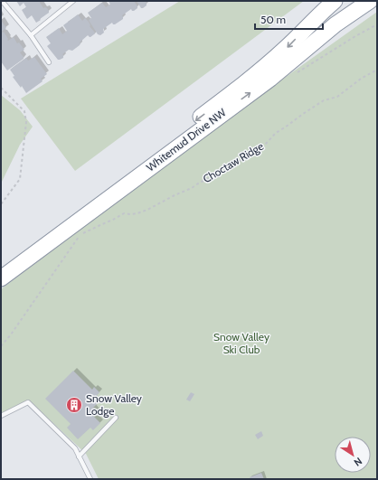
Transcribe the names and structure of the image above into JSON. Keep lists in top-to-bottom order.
{
  "streets": {
    "highway": ["Whitemud Drive NW"],
    "path": ["Choctaw Ridge"]
  },
  "parks": ["Snow Valley Ski Club"],
  "places": {
    "building": ["Snow Valley Lodge"]
  },
  "scale_bar": "50 m",
  "north": "bottom right"
}
